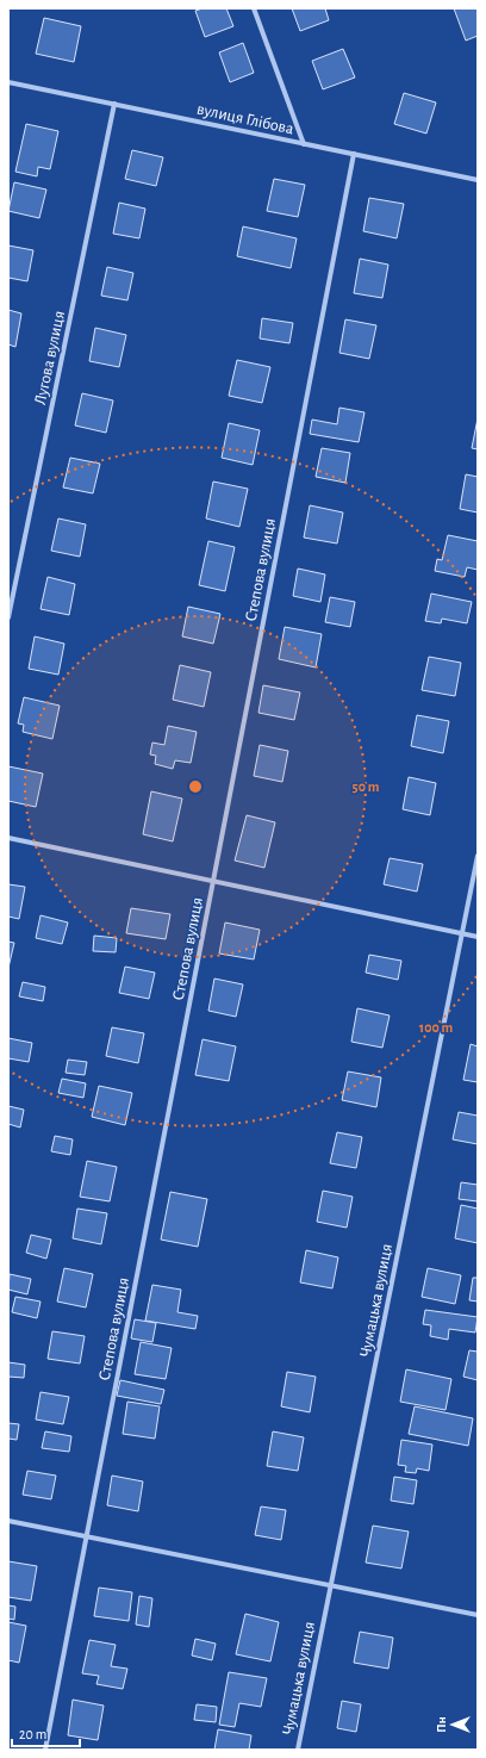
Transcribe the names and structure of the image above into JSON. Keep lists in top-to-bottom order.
{
  "streets": {
    "street": [
      "вулиця Глібова",
      "Лугова вулиця",
      "Степова вулиця",
      "Чумацька вулиця"
    ]
  },
  "crossings": [
    ["вулиця Глібова", "Лугова вулиця"],
    ["вулиця Глібова", "Степова вулиця"]
  ],
  "scale_bar": "20 m",
  "north": "left",
  "rings": ["50 m", "100 m"]
}
